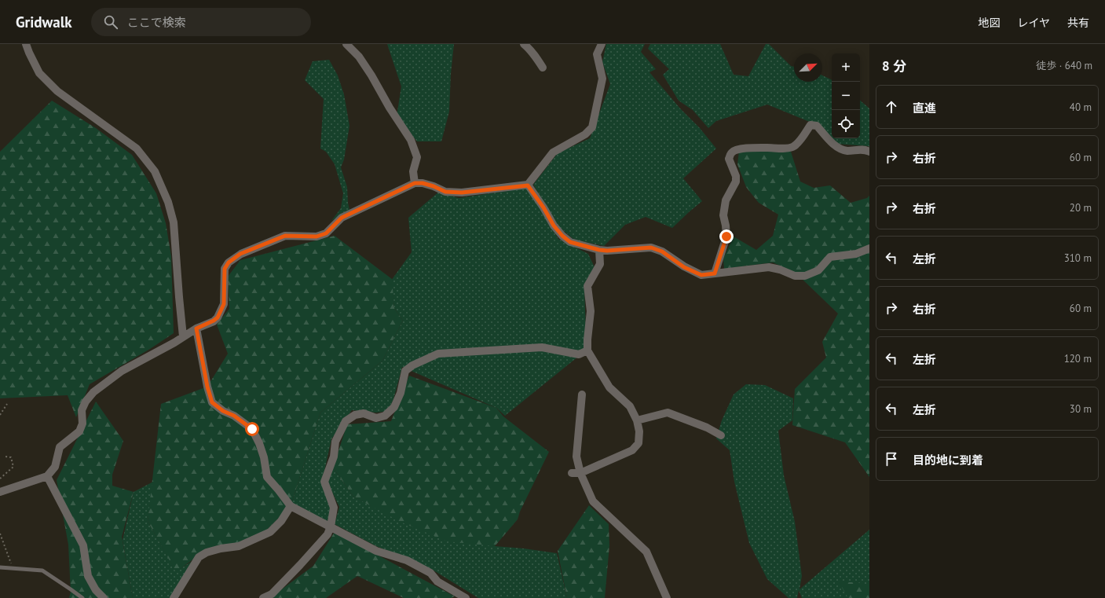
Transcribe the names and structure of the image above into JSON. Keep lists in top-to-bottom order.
{
  "north": "top right",
  "page": {
    "header": "Gridwalk",
    "search": "ここで検索",
    "nav": ["地図", "レイヤ", "共有"],
    "heading": ["8 分", "徒歩 · 640 m"],
    "map_buttons": ["+", "−"],
    "list": [
      ["直進", "40 m"],
      ["右折", "60 m"],
      ["右折", "20 m"],
      ["左折", "310 m"],
      ["右折", "60 m"],
      ["左折", "120 m"],
      ["左折", "30 m"],
      "目的地に到着"
    ]
  }
}
